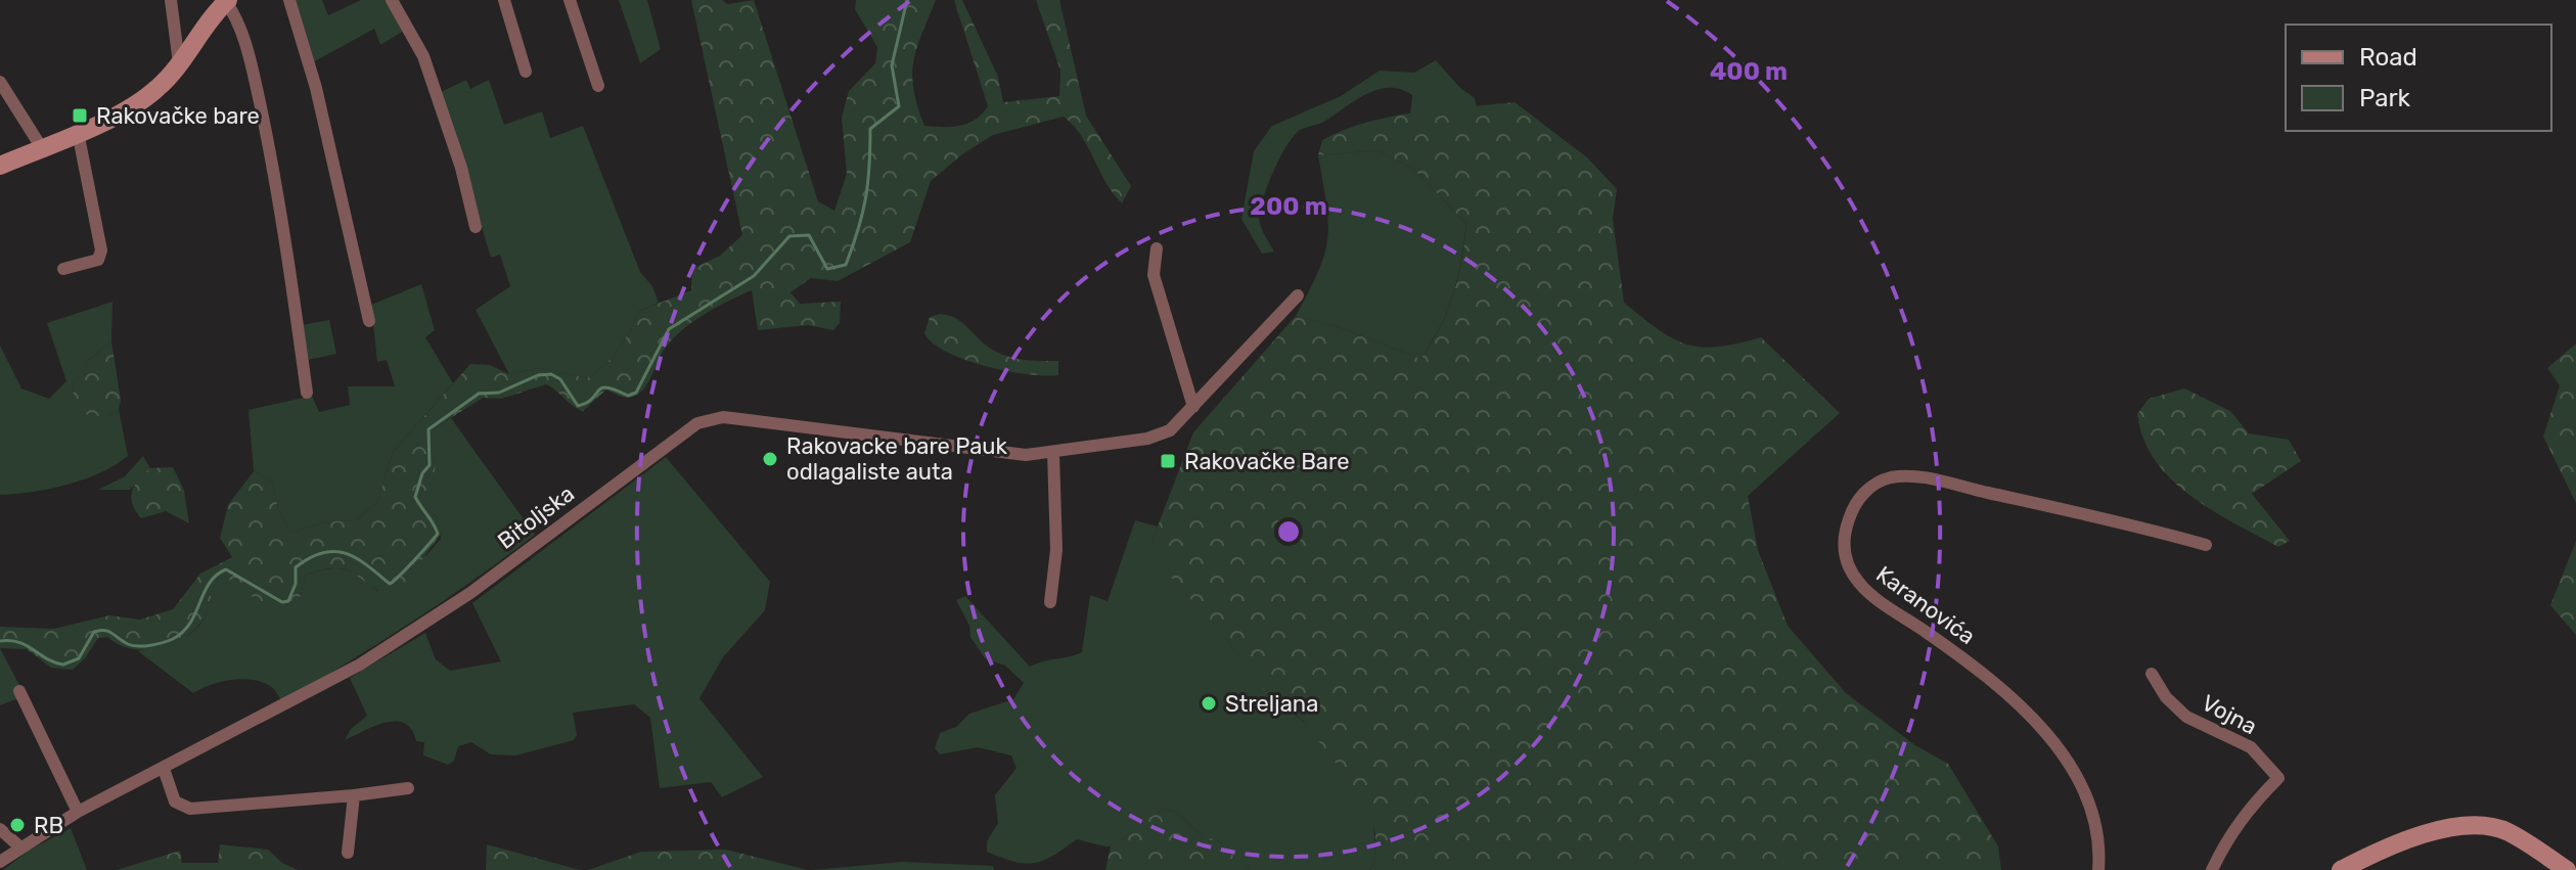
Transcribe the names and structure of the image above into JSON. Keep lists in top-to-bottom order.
{
  "streets": {
    "street": ["Bitoljska", "Karanovića", "Vojna"]
  },
  "places": {
    "transit": ["Rakovačke bare", "Rakovačke Bare"],
    "other": ["Rakovacke bare Pauk odlagaliste auta", "Streljana", "RB"]
  },
  "legend": ["Road", "Park"],
  "rings": ["400 m", "200 m"]
}
